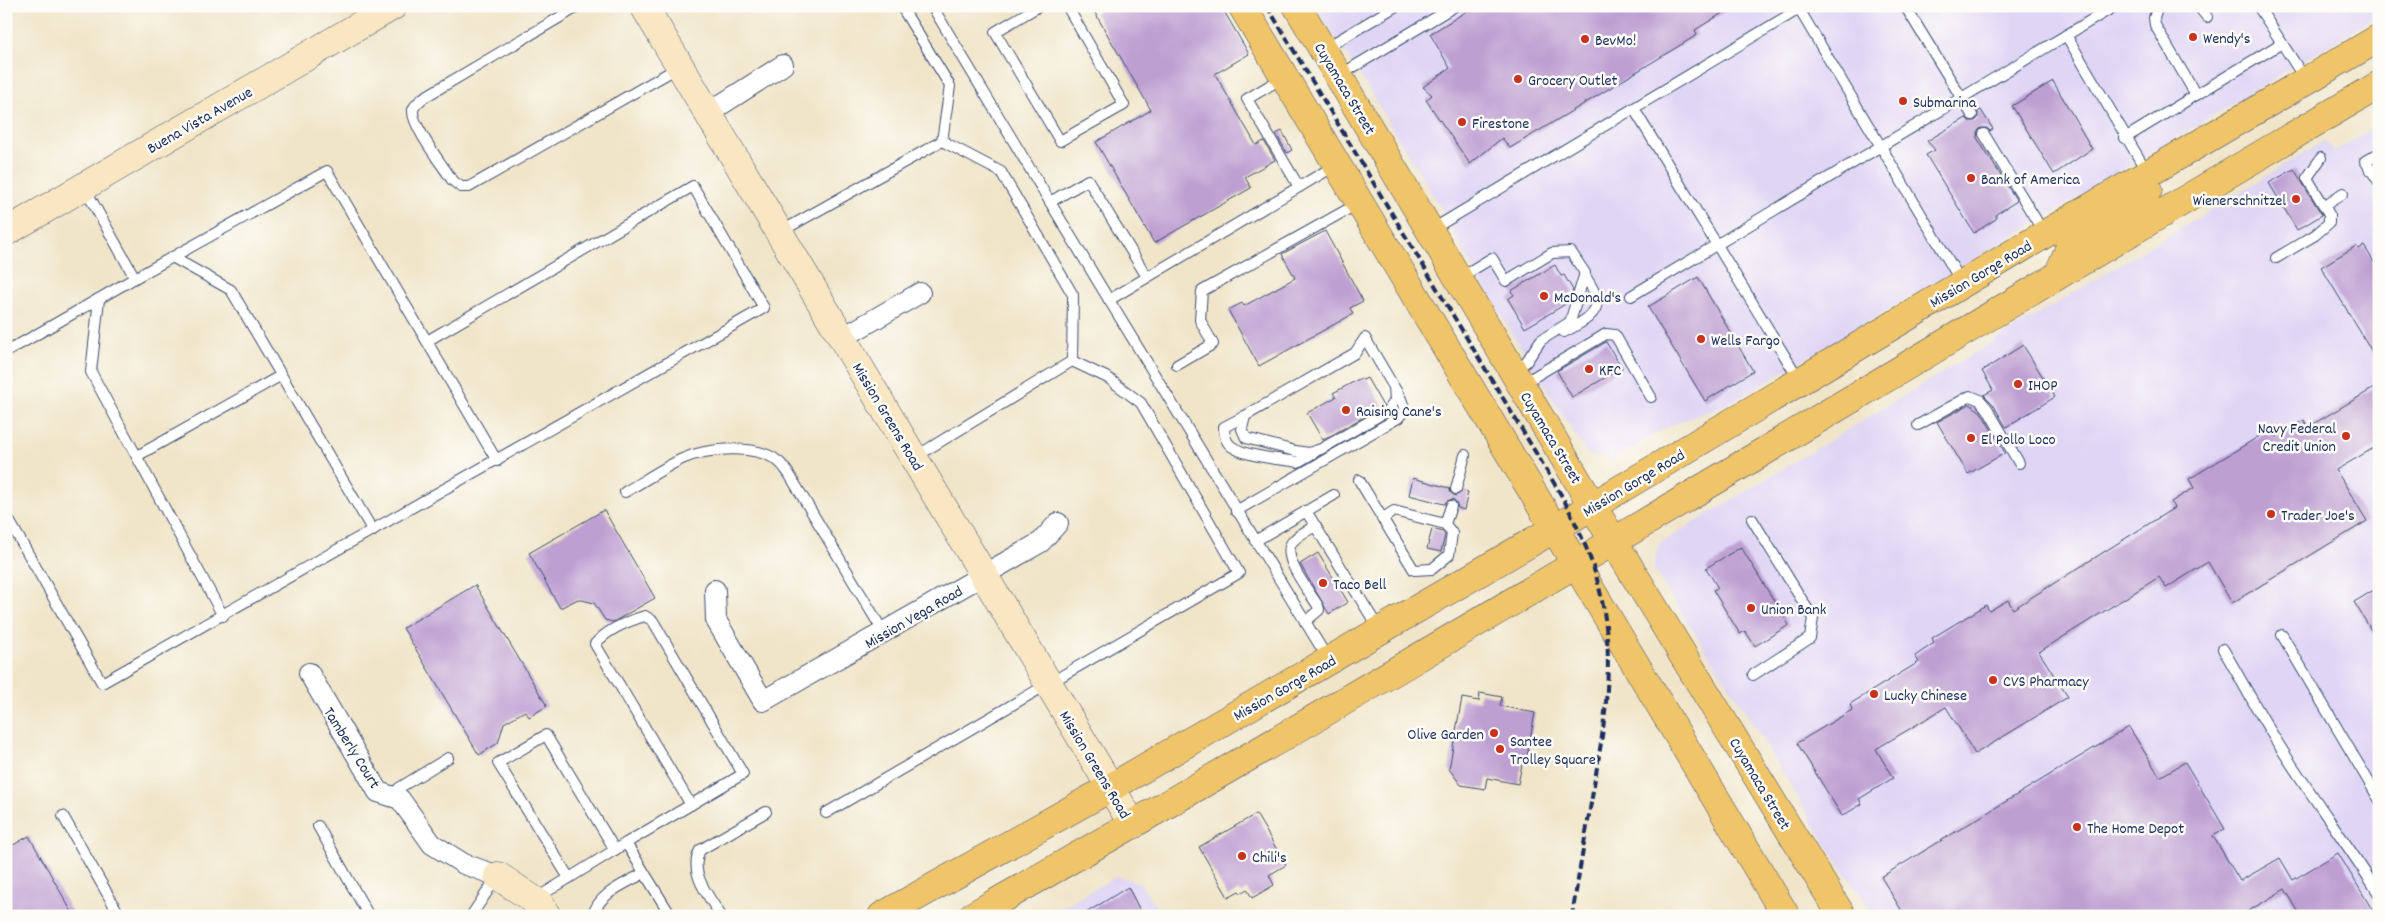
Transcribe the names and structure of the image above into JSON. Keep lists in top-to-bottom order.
{
  "streets": {
    "main road": ["Cuyamaca Street", "Mission Gorge Road"],
    "street": [
      "Buena Vista Avenue",
      "Mission Greens Road",
      "Mission Vega Road",
      "Tamberly Court"
    ]
  },
  "crossings": [
    ["Cuyamaca Street", "Mission Gorge Road"],
    ["Mission Gorge Road", "Mission Greens Road"],
    ["Mission Greens Road", "Mission Vega Road"]
  ],
  "places": [
    "Wendy's",
    "BevMo!",
    "Grocery Outlet",
    "Submarina",
    "Firestone",
    "Bank of America",
    "Wienerschnitzel",
    "McDonald's",
    "Wells Fargo",
    "KFC",
    "IHOP",
    "Raising Cane's",
    "Navy Federal Credit Union",
    "El Pollo Loco",
    "Trader Joe's",
    "Taco Bell",
    "Union Bank",
    "CVS Pharmacy",
    "Lucky Chinese",
    "Olive Garden",
    "Santee Trolley Square",
    "The Home Depot",
    "Chili's"
  ]
}
